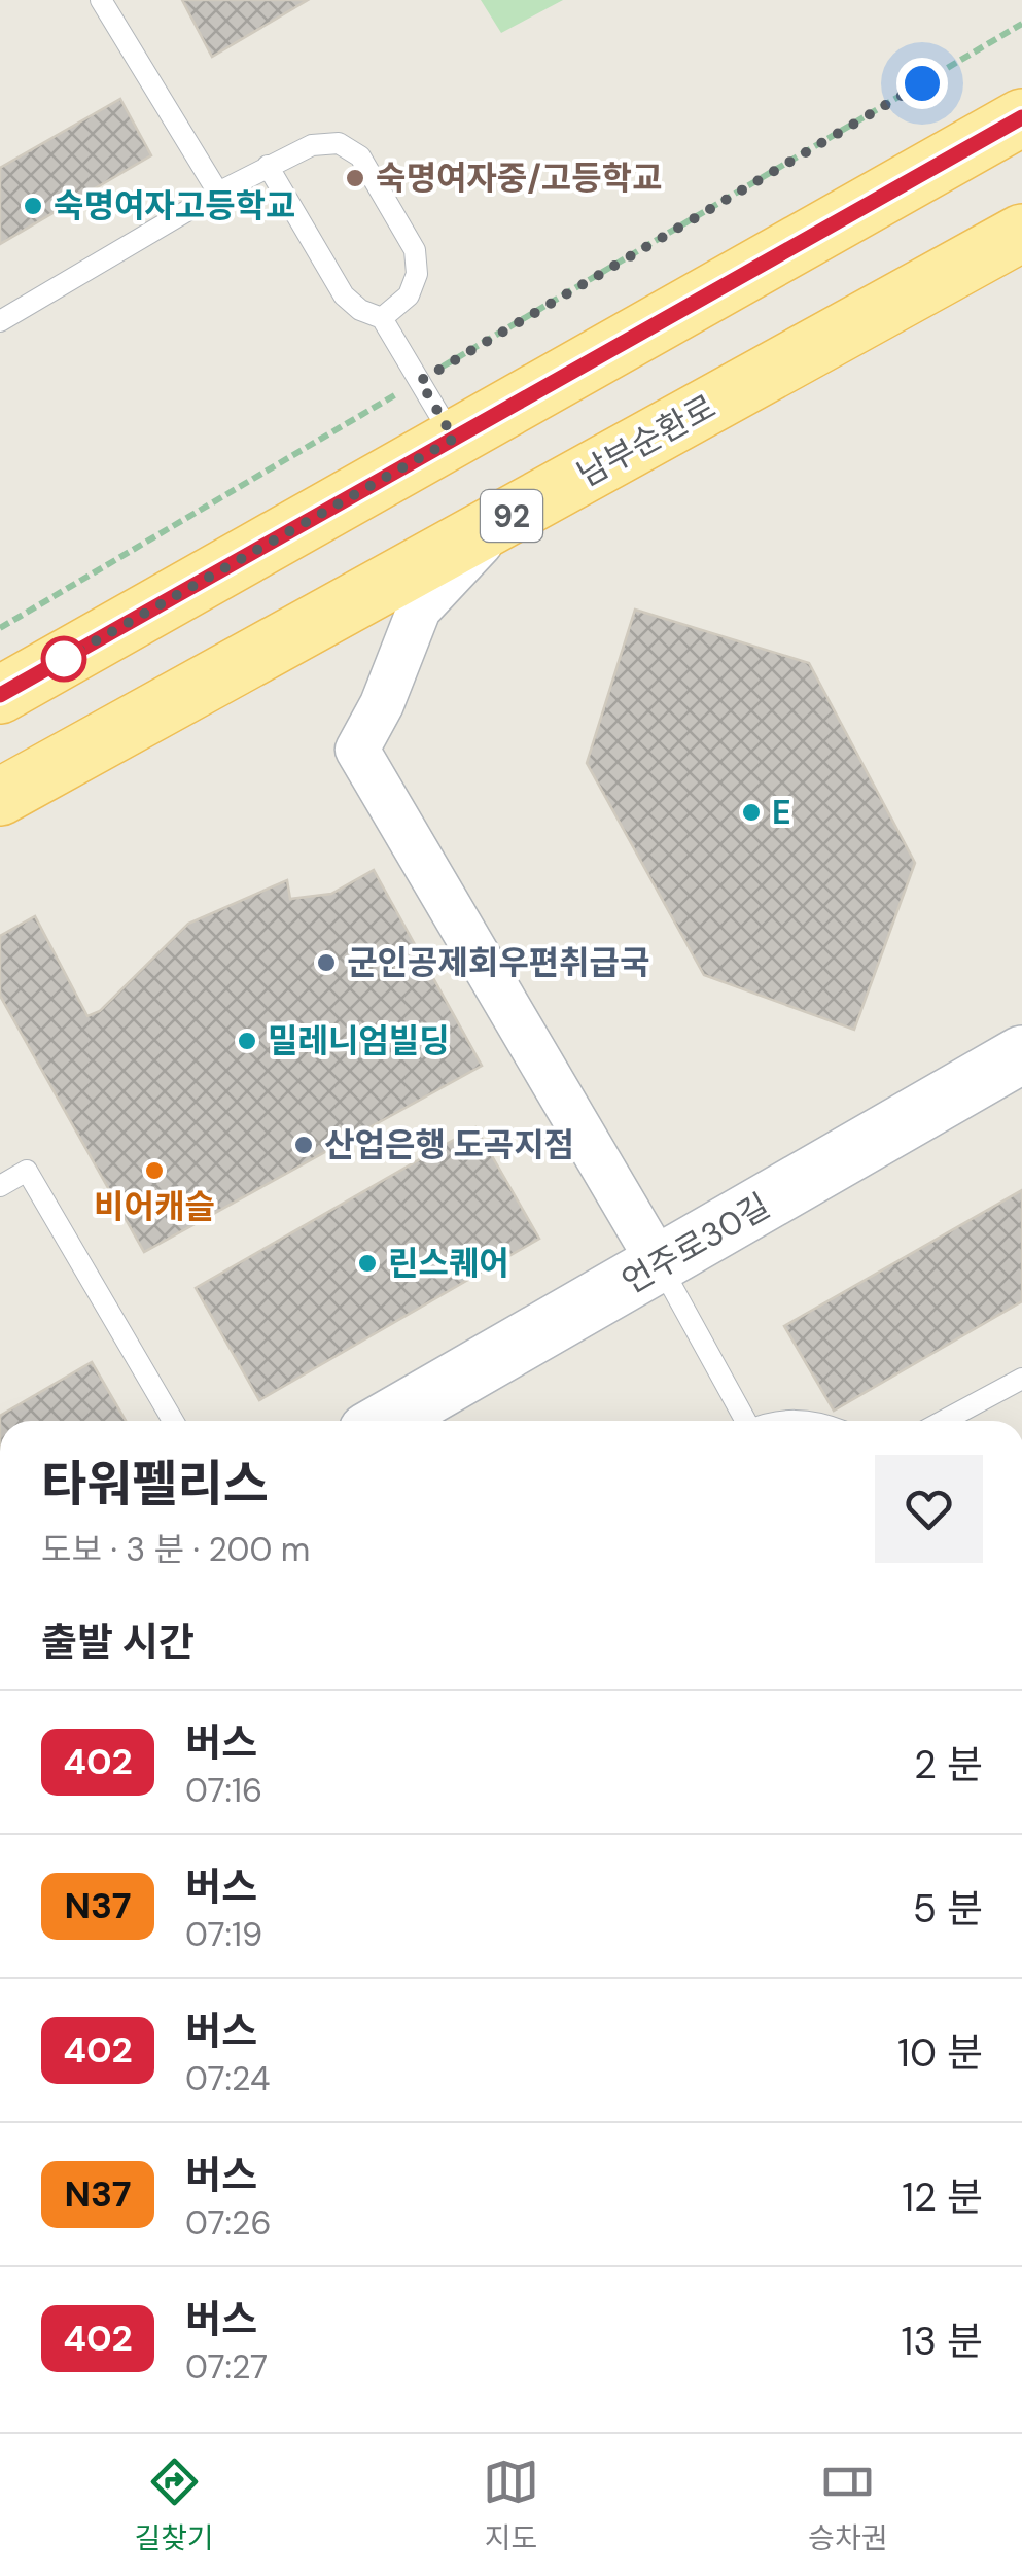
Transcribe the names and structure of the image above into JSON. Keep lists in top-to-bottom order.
{
  "streets": {
    "main road": ["남부순환로", "92"],
    "street": ["언주로30길"]
  },
  "places": [
    "숙명여자중/고등학교",
    "숙명여자고등학교",
    "E",
    "군인공제회우편취급국",
    "밀레니엄빌딩",
    "산업은행 도곡지점",
    "비어캐슬",
    "린스퀘어"
  ],
  "lines": ["bus line 402"],
  "page": {
    "heading": [
      ["타워펠리스", "도보 · 3 분 · 200 m"],
      "출발 시간"
    ],
    "list": [
      {
        "mark": "402",
        "name": "버스",
        "note": "07:16",
        "value": "2 분"
      },
      {
        "mark": "N37",
        "name": "버스",
        "note": "07:19",
        "value": "5 분"
      },
      {
        "mark": "402",
        "name": "버스",
        "note": "07:24",
        "value": "10 분"
      },
      {
        "mark": "N37",
        "name": "버스",
        "note": "07:26",
        "value": "12 분"
      },
      {
        "mark": "402",
        "name": "버스",
        "note": "07:27",
        "value": "13 분"
      }
    ],
    "tabs": ["길찾기", "지도", "승차권"]
  }
}
